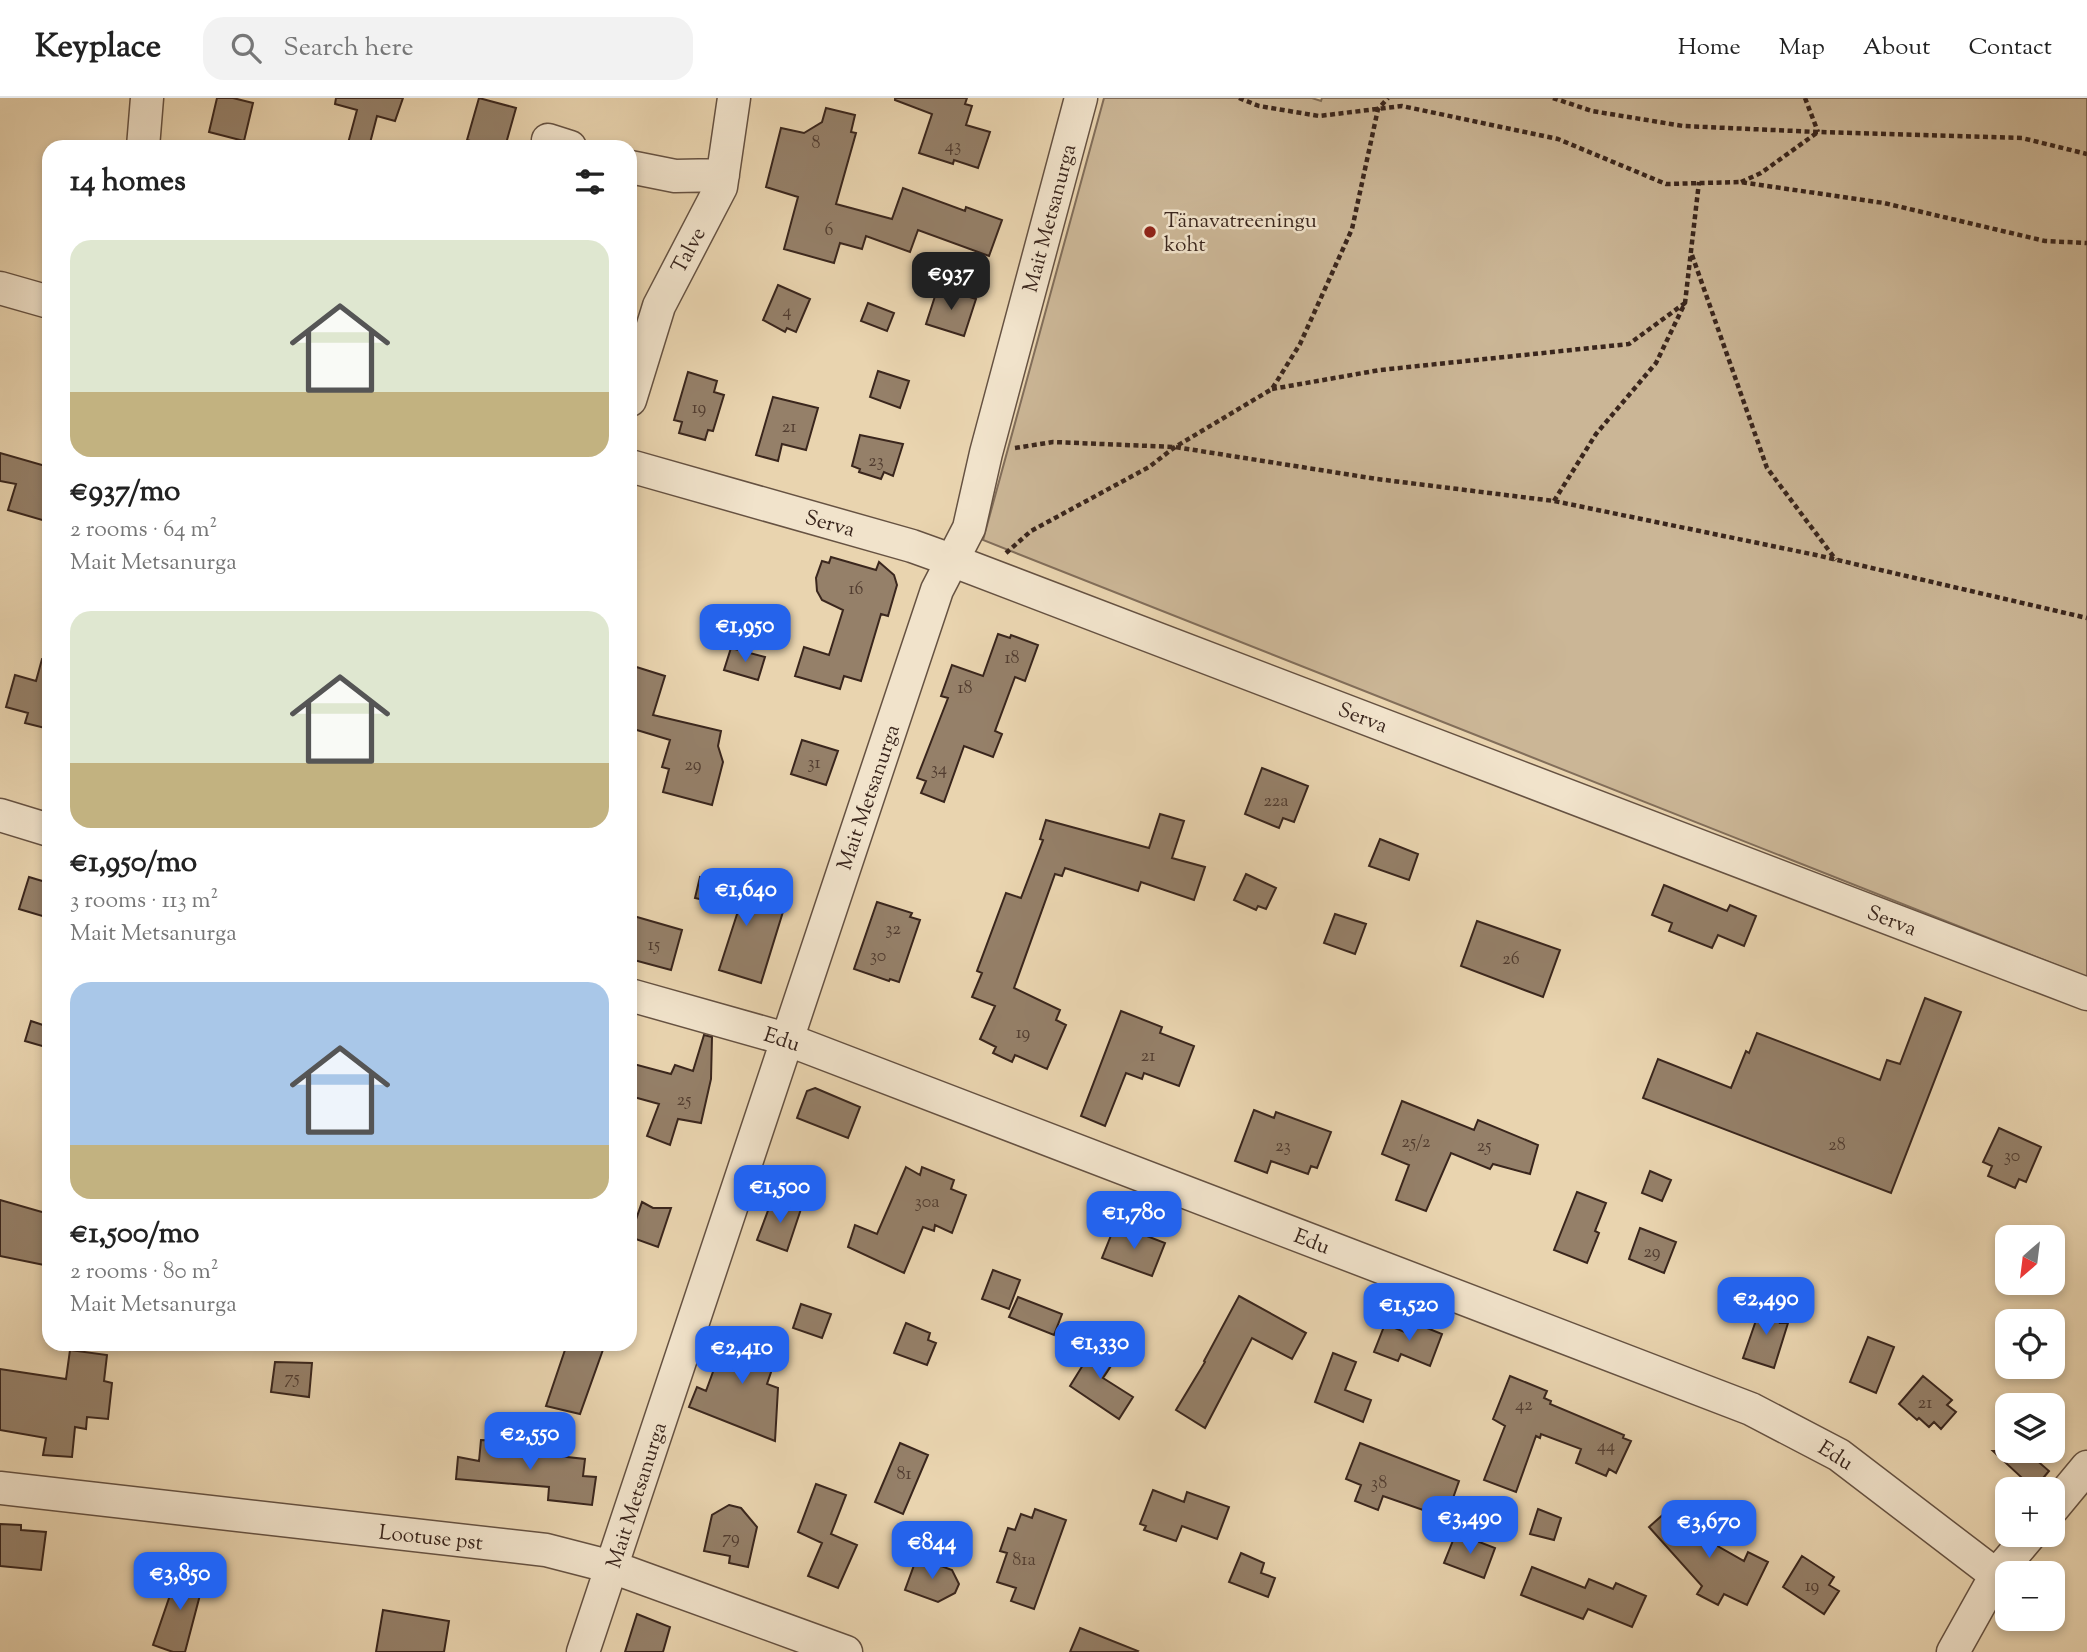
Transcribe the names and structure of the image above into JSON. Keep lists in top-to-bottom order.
{
  "streets": {
    "street": [
      "Mait Metsanurga",
      "Talve",
      "Serva",
      "Edu",
      "Lootuse pst"
    ]
  },
  "crossings": [
    ["Mait Metsanurga", "Serva"],
    ["Mait Metsanurga", "Edu"],
    ["Mait Metsanurga", "Lootuse pst"]
  ],
  "places": ["Tänavatreeningu koht"],
  "house_numbers": [
    "8",
    "43",
    "6",
    "4",
    "19",
    "21",
    "23",
    "16",
    "18",
    "18",
    "31",
    "29",
    "34",
    "22a",
    "32",
    "15",
    "30",
    "26",
    "19",
    "21",
    "25",
    "25/2",
    "28",
    "23",
    "25",
    "30",
    "30a",
    "29",
    "75",
    "21",
    "42",
    "44",
    "81",
    "38",
    "79",
    "81a",
    "19"
  ],
  "north": "bottom left",
  "page": {
    "header": "Keyplace",
    "search": "Search here",
    "nav": [
      "Home",
      "Map",
      "About",
      "Contact"
    ],
    "heading": "14 homes",
    "list": [
      {
        "name": "€937/mo",
        "note": "2 rooms · 64 m² · Mait Metsanurga"
      },
      {
        "name": "€1,950/mo",
        "note": "3 rooms · 113 m² · Mait Metsanurga"
      },
      {
        "name": "€1,500/mo",
        "note": "2 rooms · 80 m² · Mait Metsanurga"
      }
    ],
    "price": [
      "€937",
      "€1,950",
      "€1,640",
      "€1,500",
      "€1,780",
      "€2,490",
      "€1,520",
      "€1,330",
      "€2,410",
      "€2,550",
      "€3,490",
      "€3,670",
      "€844",
      "€3,850"
    ],
    "map_buttons": ["+", "−"]
  }
}
